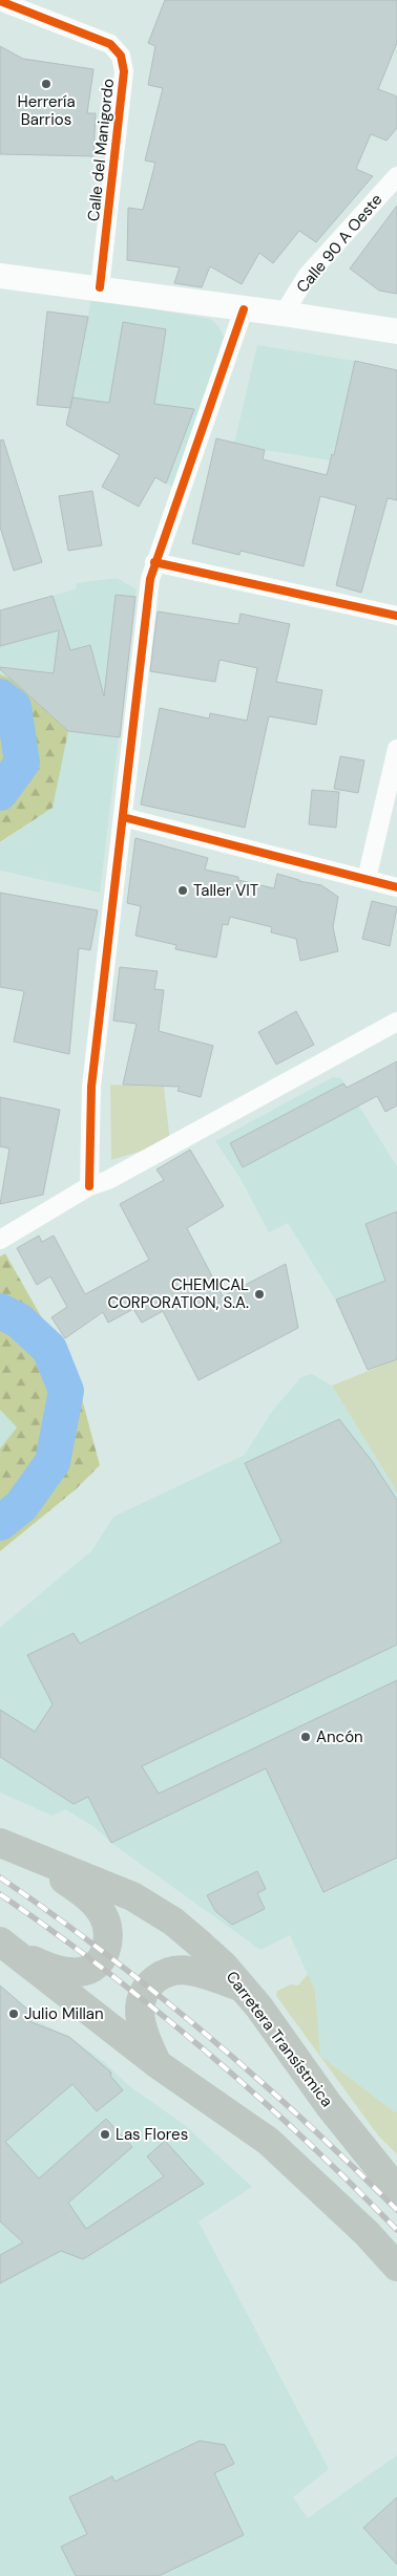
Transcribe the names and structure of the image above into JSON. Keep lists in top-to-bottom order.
{
  "streets": {
    "main road": ["Carretera Transístmica"],
    "street": ["Calle del Manigordo", "Calle 90 A Oeste"]
  },
  "places": [
    "Herrería Barrios",
    "Taller VIT",
    "CHEMICAL CORPORATION, S.A.",
    "Ancón",
    "Julio Millan",
    "Las Flores"
  ]
}
